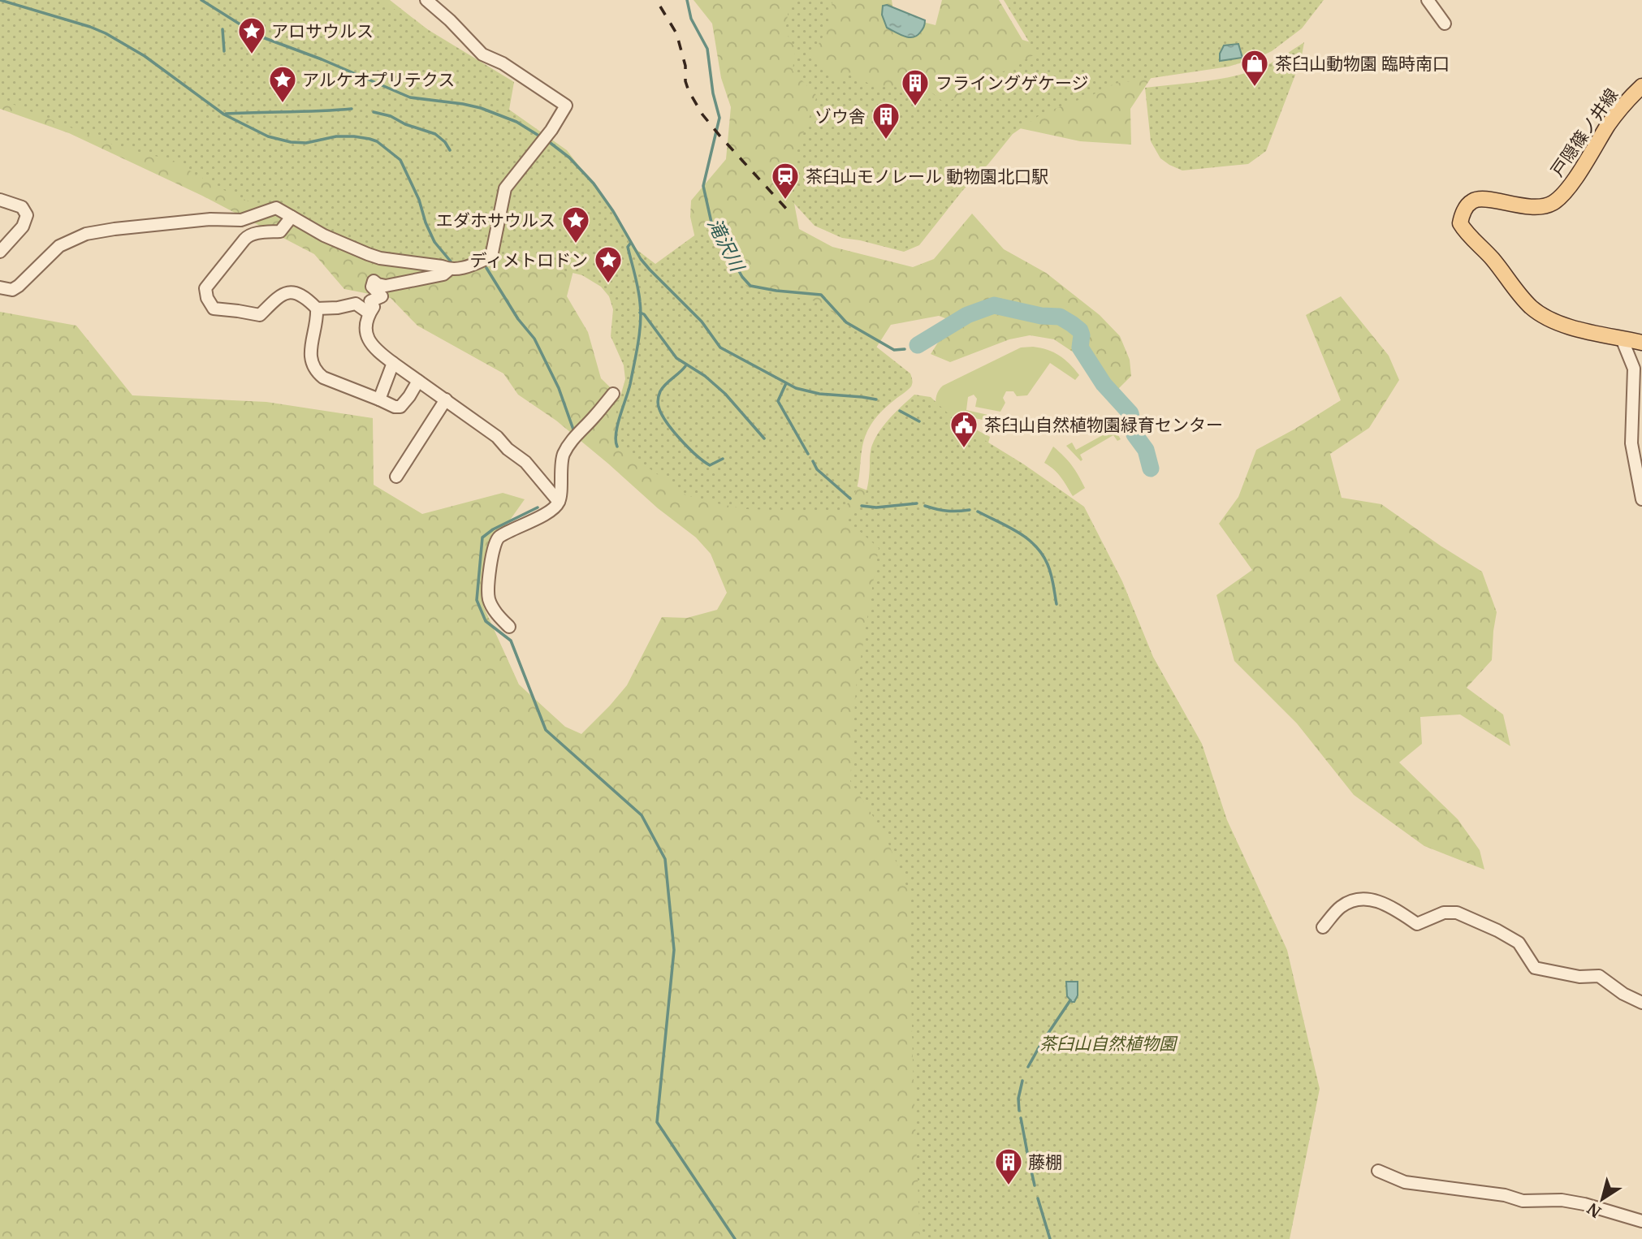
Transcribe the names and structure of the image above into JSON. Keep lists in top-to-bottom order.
{
  "streets": {
    "main road": ["戸隠篠ノ井線"]
  },
  "water": ["滝沢川"],
  "parks": ["茶臼山自然植物園"],
  "places": {
    "place": [
      "アロサウルス",
      "アルケオプリテクス",
      "エダホサウルス",
      "ディメトロドン"
    ],
    "shop": ["茶臼山動物園 臨時南口"],
    "building": ["フライングゲケージ", "ゾウ舎", "藤棚"],
    "station": ["茶臼山モノレール 動物園北口駅"],
    "public building": ["茶臼山自然植物園緑育センター"]
  },
  "north": "bottom left"
}
